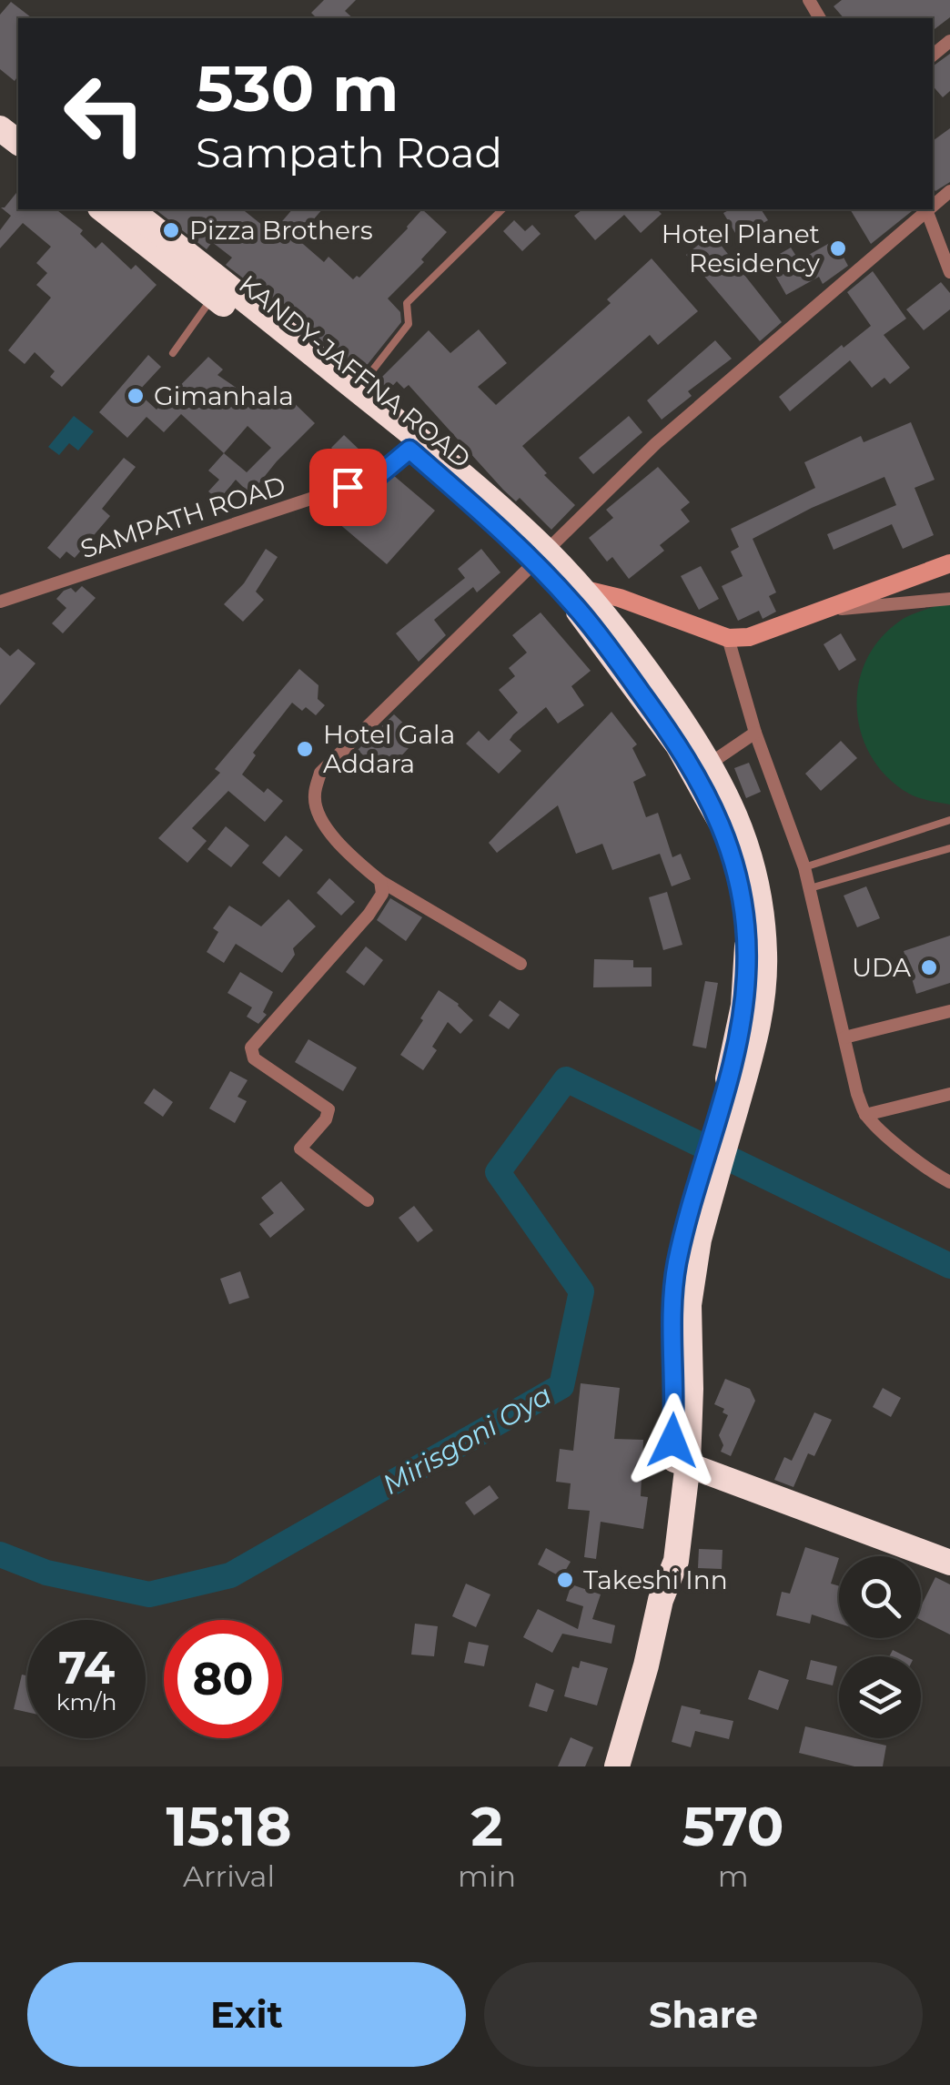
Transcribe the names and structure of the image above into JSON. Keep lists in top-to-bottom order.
{
  "streets": {
    "highway": ["KANDY-JAFFNA ROAD"],
    "street": ["SAMPATH ROAD"]
  },
  "crossings": [
    ["KANDY-JAFFNA ROAD", "SAMPATH ROAD"]
  ],
  "water": ["Mirisgoni Oya"],
  "places": [
    "Pizza Brothers",
    "Hotel Planet Residency",
    "Gimanhala",
    "Hotel Gala Addara",
    "UDA",
    "Takeshi Inn"
  ],
  "page": {
    "turn": ["530 m", "Sampath Road"],
    "speed": "74 km/h",
    "limit": "80",
    "eta": [
      "15:18",
      "Arrival",
      "2",
      "min",
      "570",
      "m"
    ],
    "buttons": ["Exit", "Share"]
  }
}
